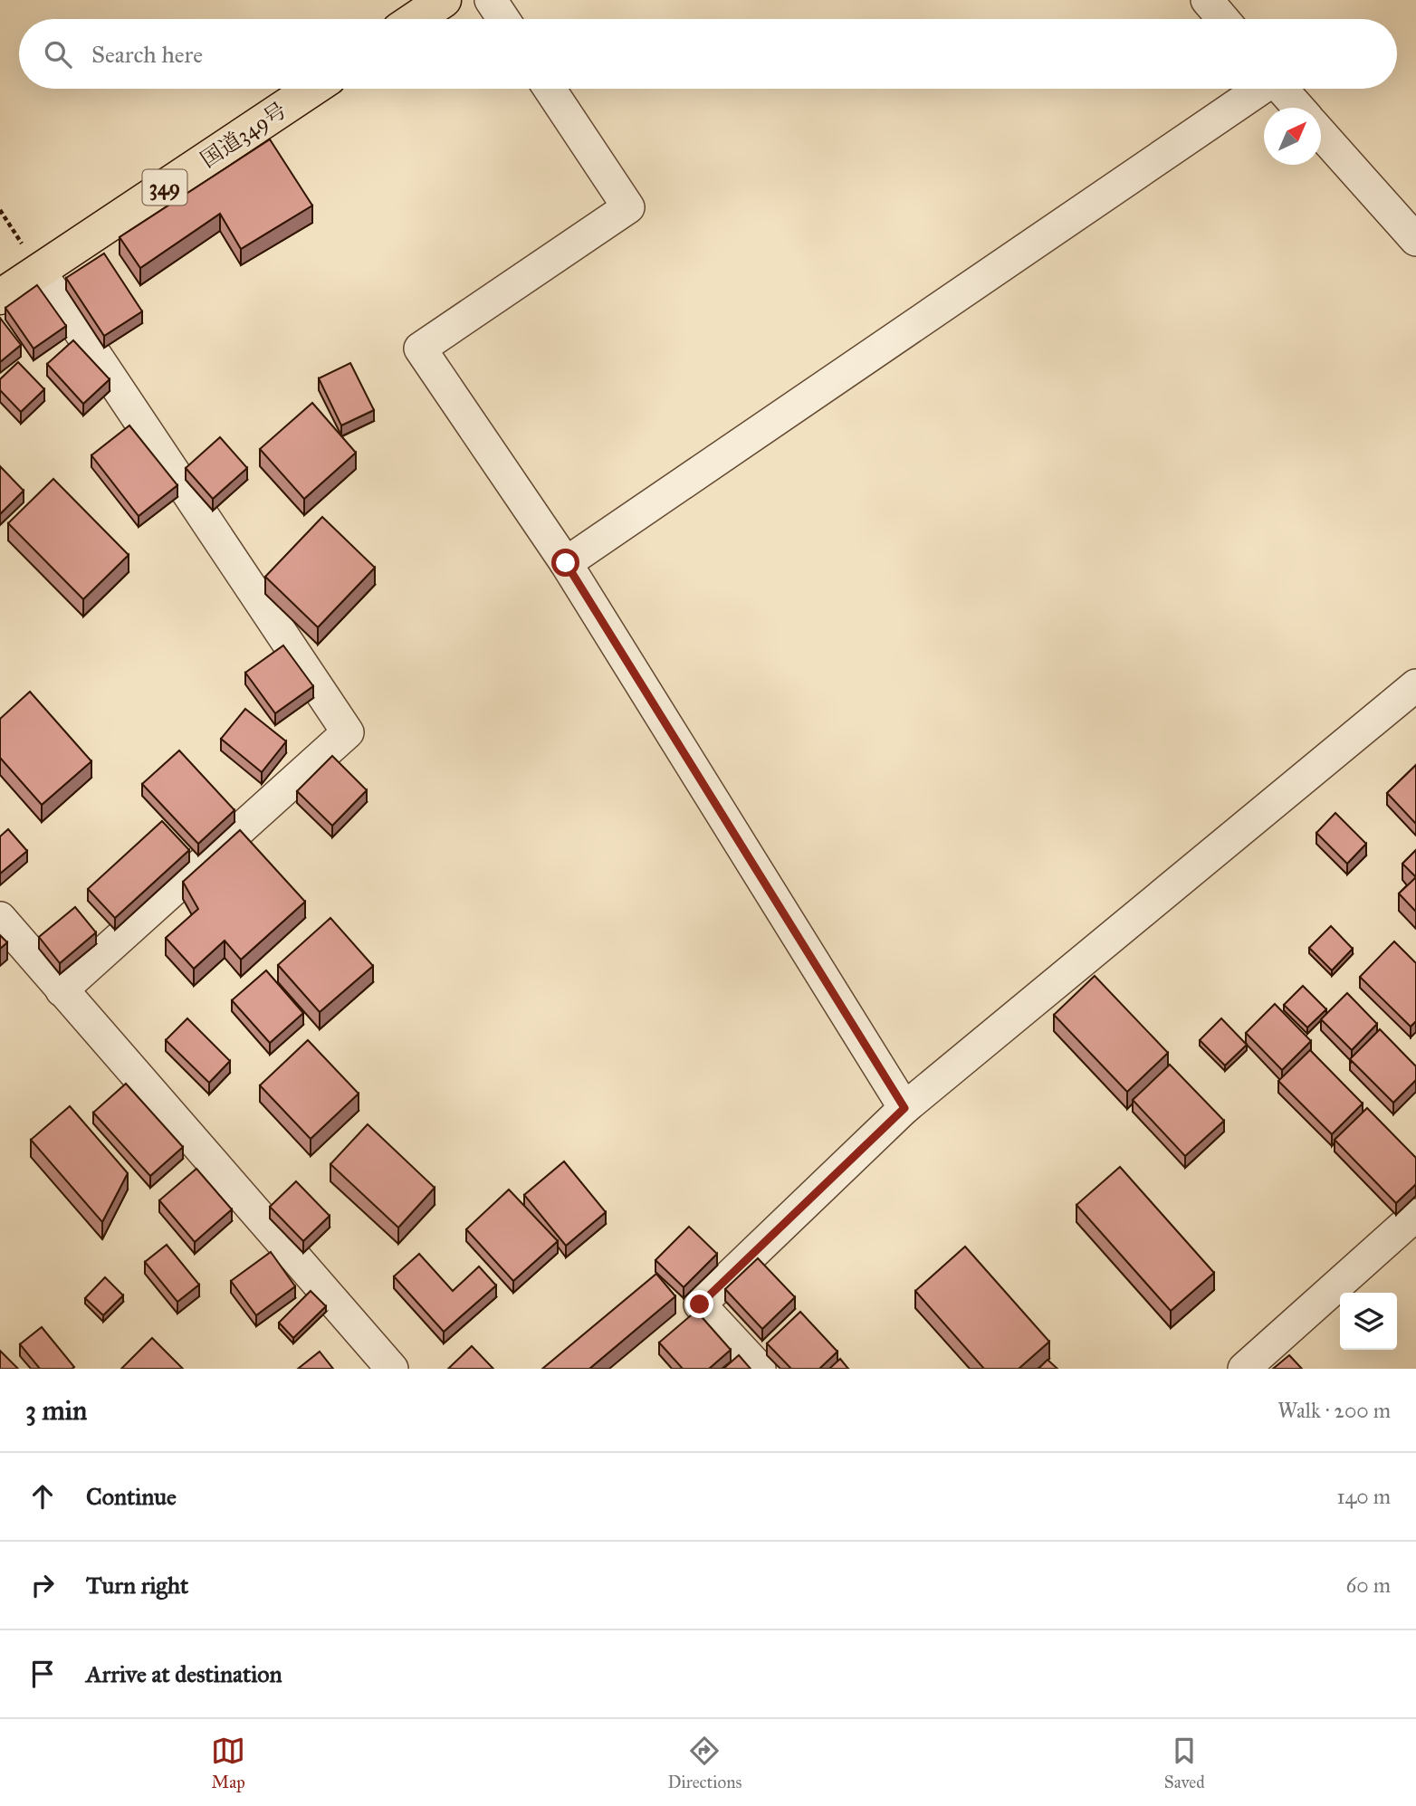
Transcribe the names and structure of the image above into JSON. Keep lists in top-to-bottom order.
{
  "streets": {
    "highway": ["国道349号", "349"]
  },
  "north": "top right",
  "page": {
    "search": "Search here",
    "heading": ["3 min", "Walk · 200 m"],
    "list": [
      ["Continue", "140 m"],
      ["Turn right", "60 m"],
      "Arrive at destination"
    ],
    "nav": ["Map", "Directions", "Saved"]
  }
}
